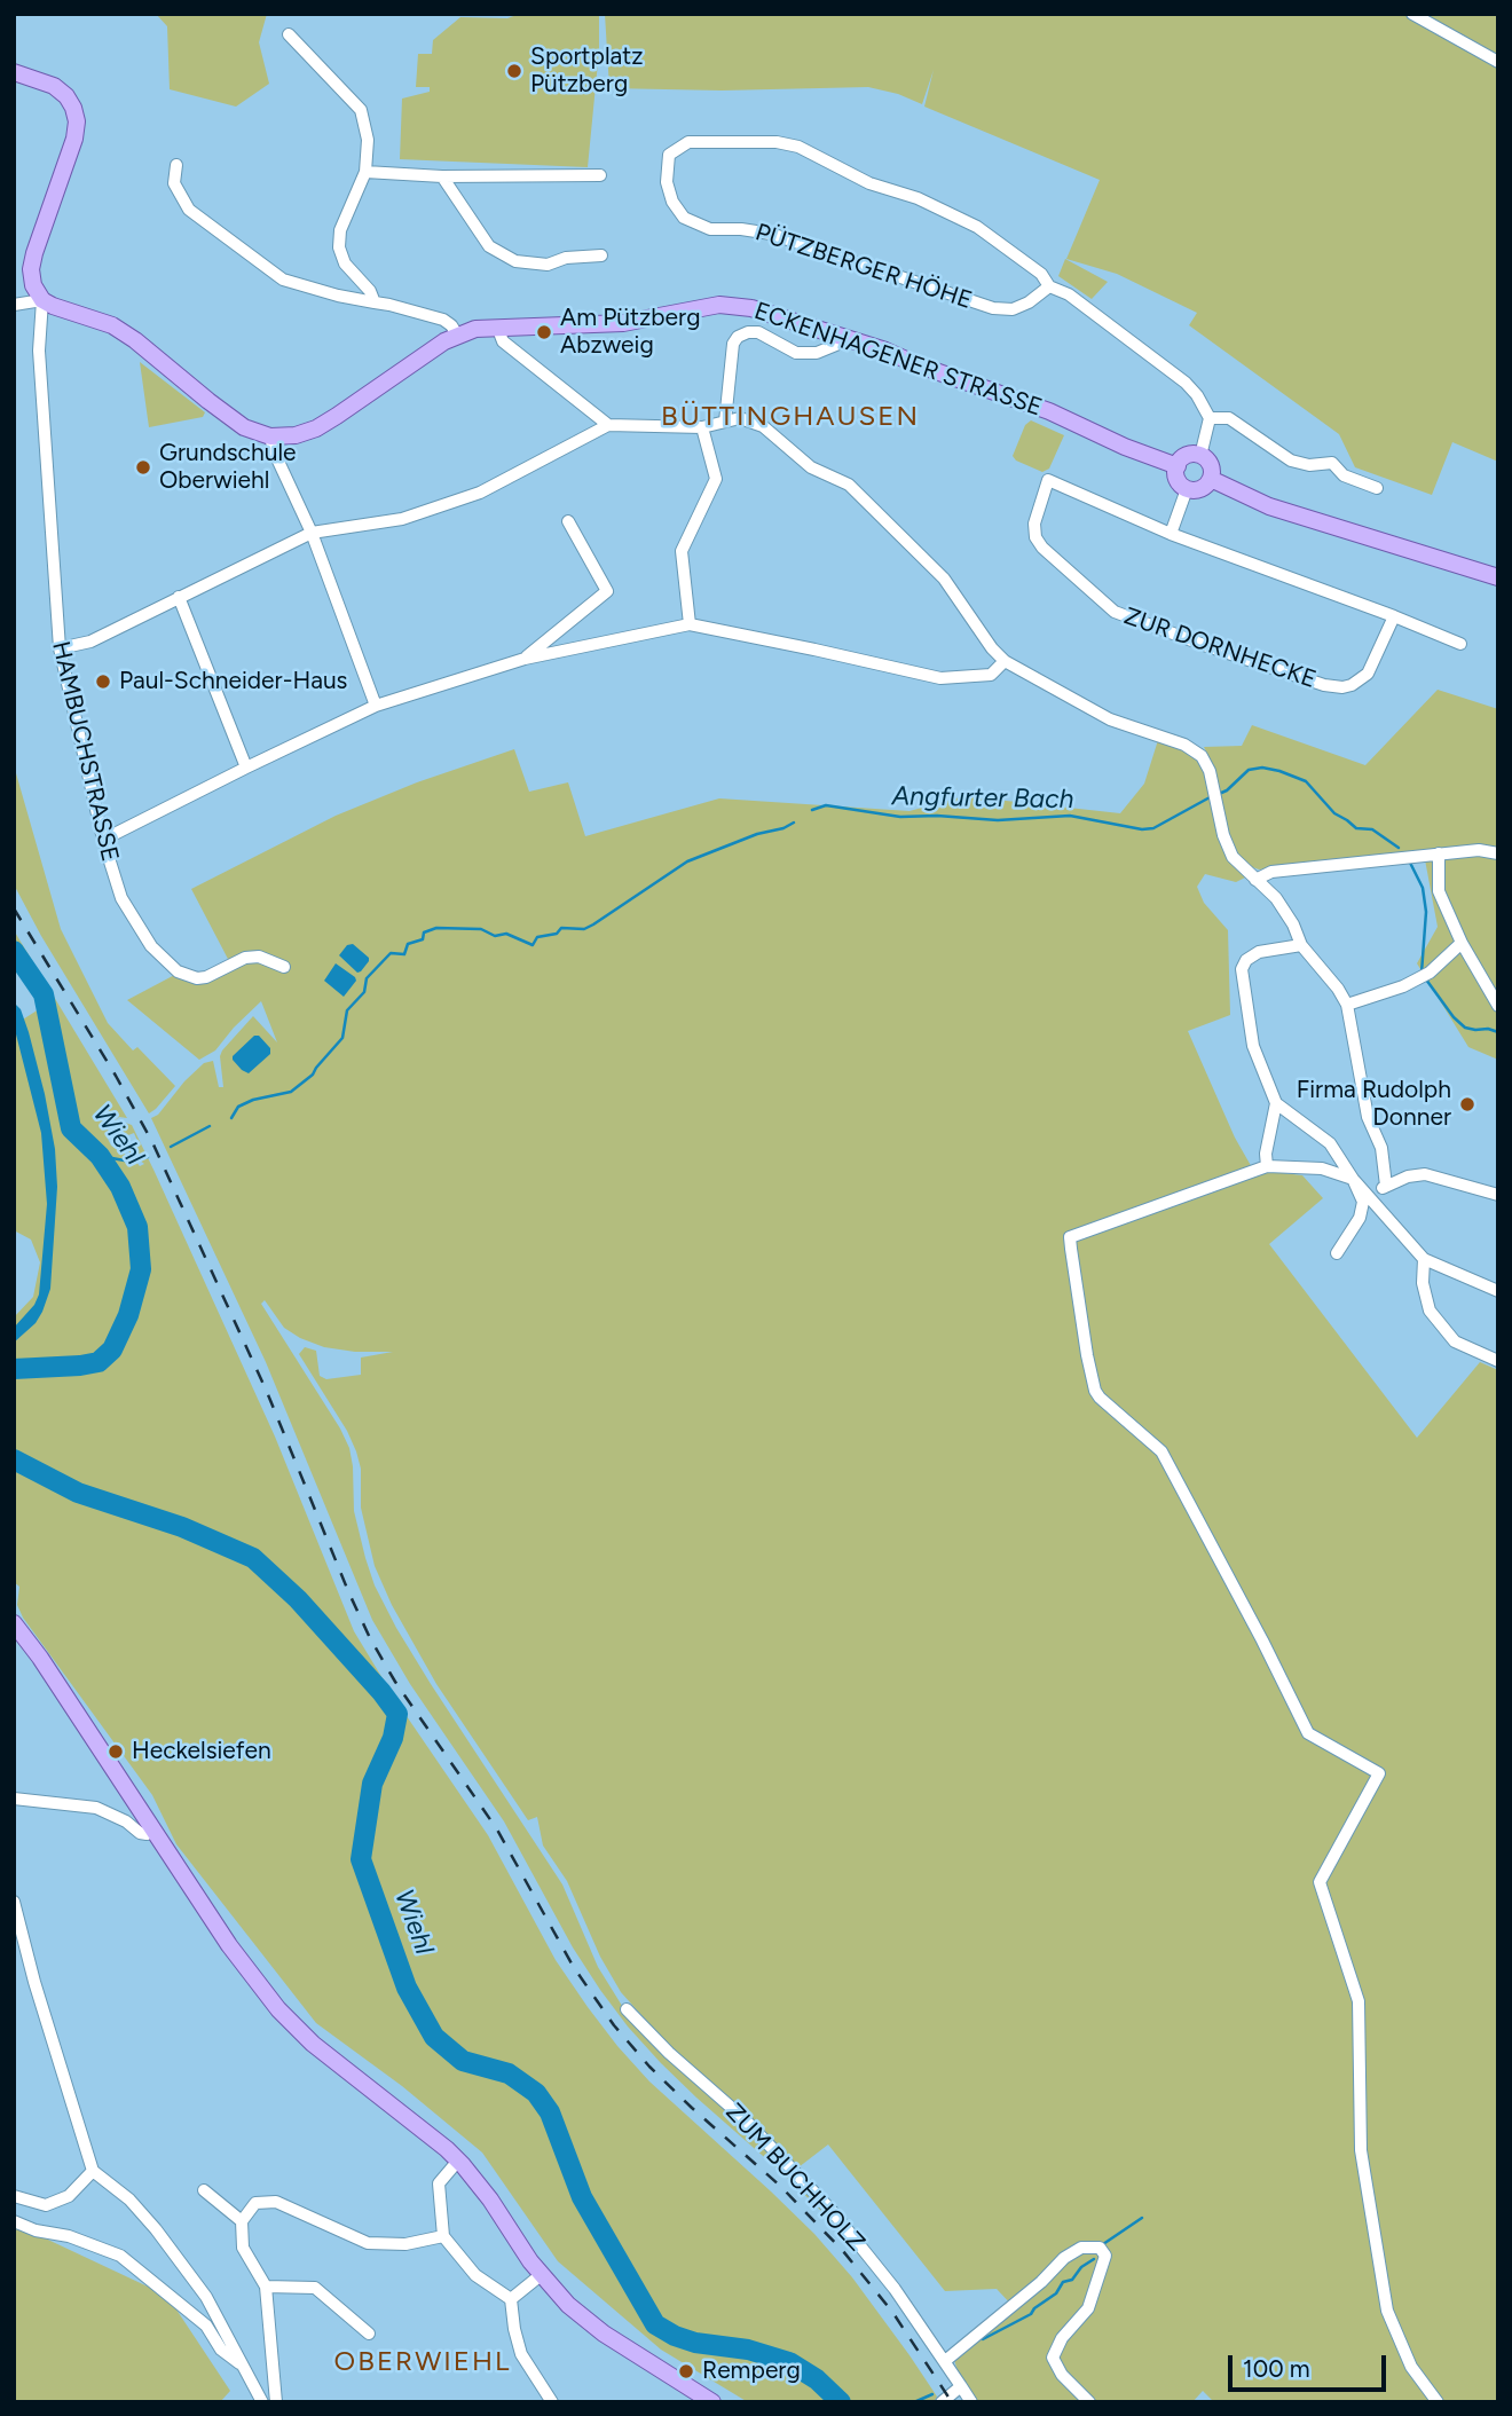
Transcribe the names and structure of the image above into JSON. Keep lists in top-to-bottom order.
{
  "streets": {
    "main road": ["ECKENHAGENER STRASSE"],
    "street": [
      "PÜTZBERGER HÖHE",
      "ZUR DORNHECKE",
      "HAMBUCHSTRASSE",
      "ZUM BUCHHOLZ"
    ]
  },
  "districts": ["BÜTTINGHAUSEN", "OBERWIEHL"],
  "water": ["Angfurter Bach", "Wiehl"],
  "places": [
    "Sportplatz Pützberg",
    "Am Pützberg Abzweig",
    "Grundschule Oberwiehl",
    "Paul-Schneider-Haus",
    "Firma Rudolph Donner",
    "Heckelsiefen",
    "Remperg"
  ],
  "scale_bar": "100 m"
}
